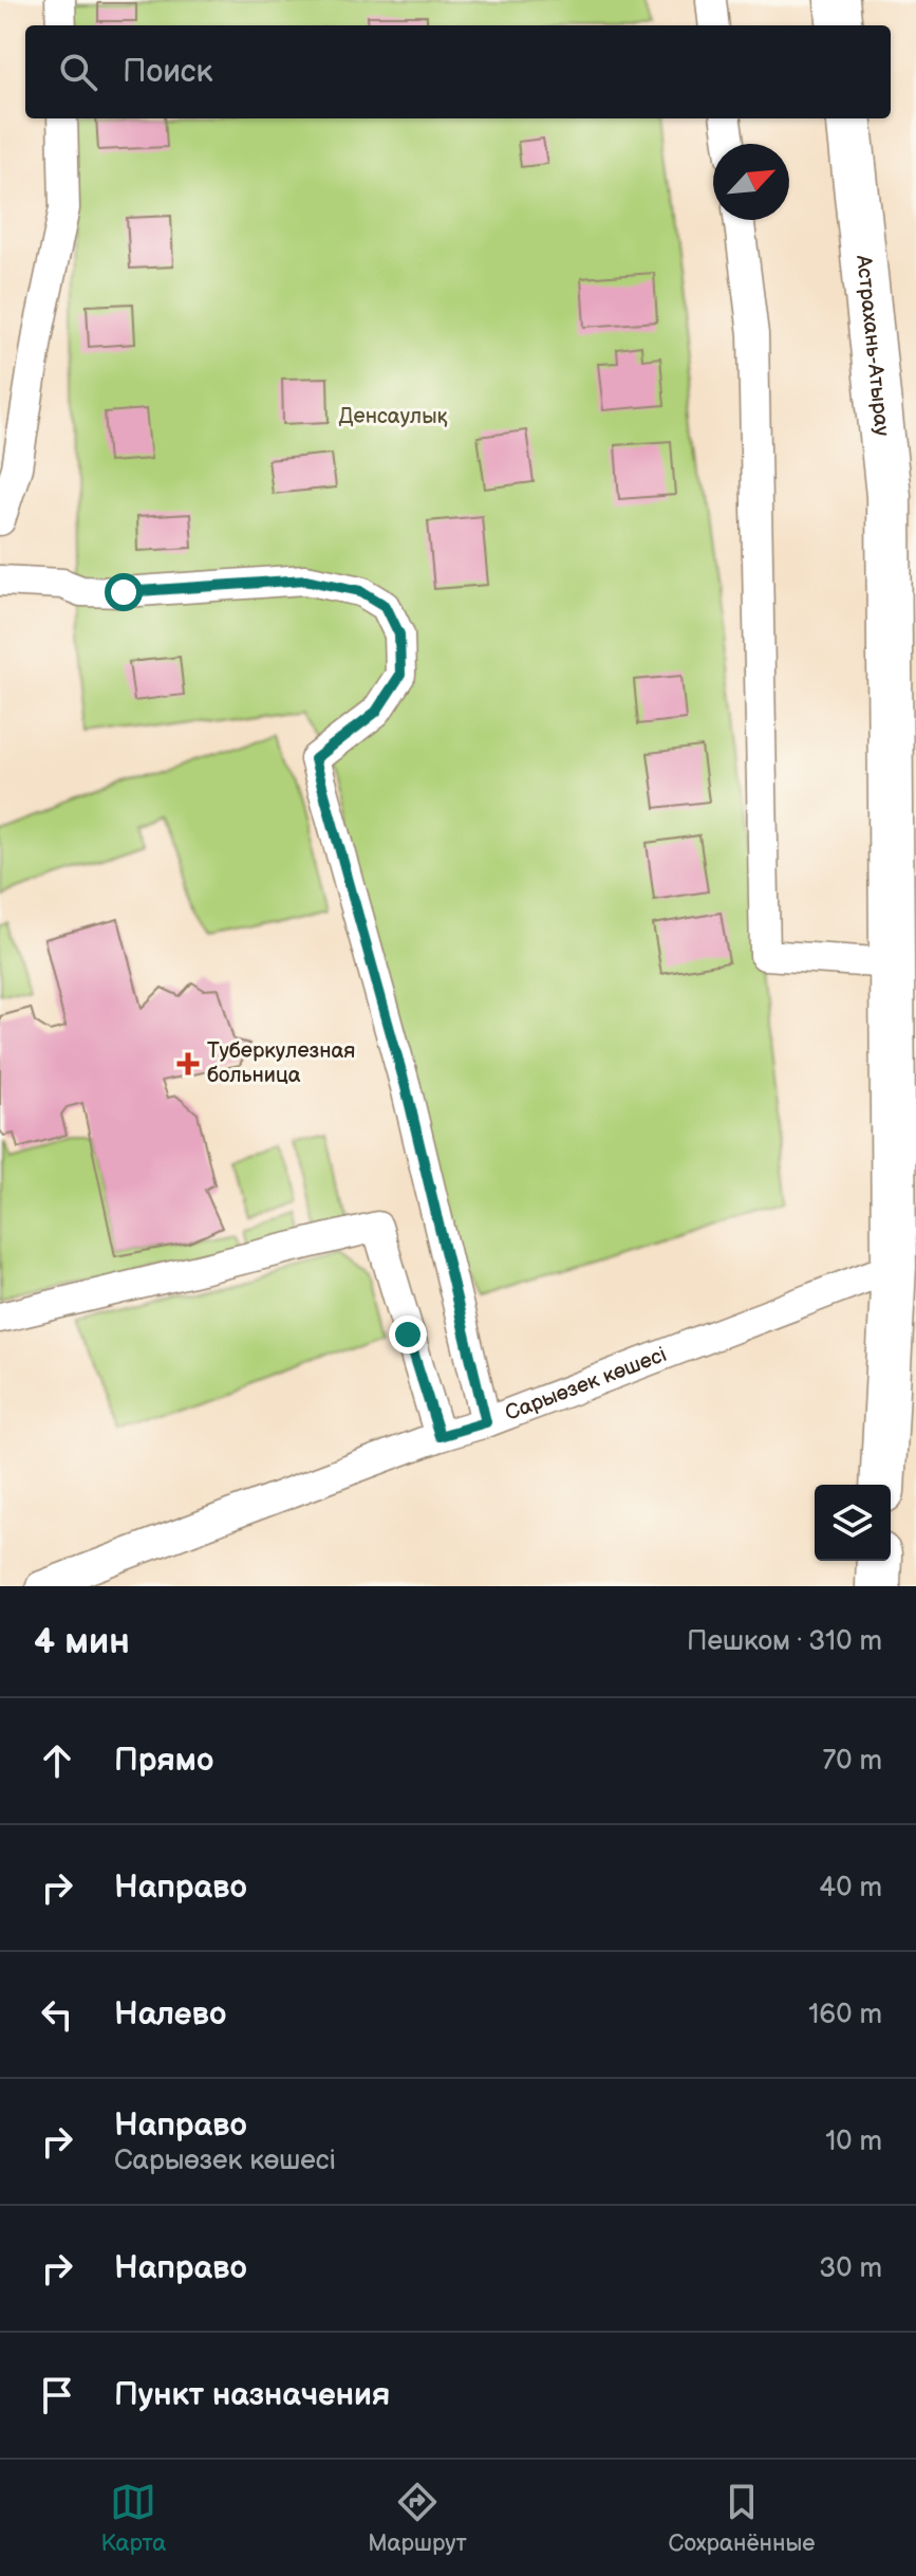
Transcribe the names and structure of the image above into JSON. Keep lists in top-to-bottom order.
{
  "streets": {
    "highway": ["Астрахань-Атырау"],
    "street": ["Сарыөзек көшесі"]
  },
  "crossings": [
    ["Астрахань-Атырау", "Сарыөзек көшесі"]
  ],
  "parks": ["Денсаулық"],
  "places": {
    "health": ["Туберкулезная больница"]
  },
  "north": "top right",
  "page": {
    "search": "Поиск",
    "heading": ["4 мин", "Пешком · 310 m"],
    "list": [
      ["Прямо", "70 m"],
      ["Направо", "40 m"],
      ["Налево", "160 m"],
      ["Направо", "Сарыөзек көшесі", "10 m"],
      ["Направо", "30 m"],
      "Пункт назначения"
    ],
    "nav": ["Карта", "Маршрут", "Сохранённые"]
  }
}
